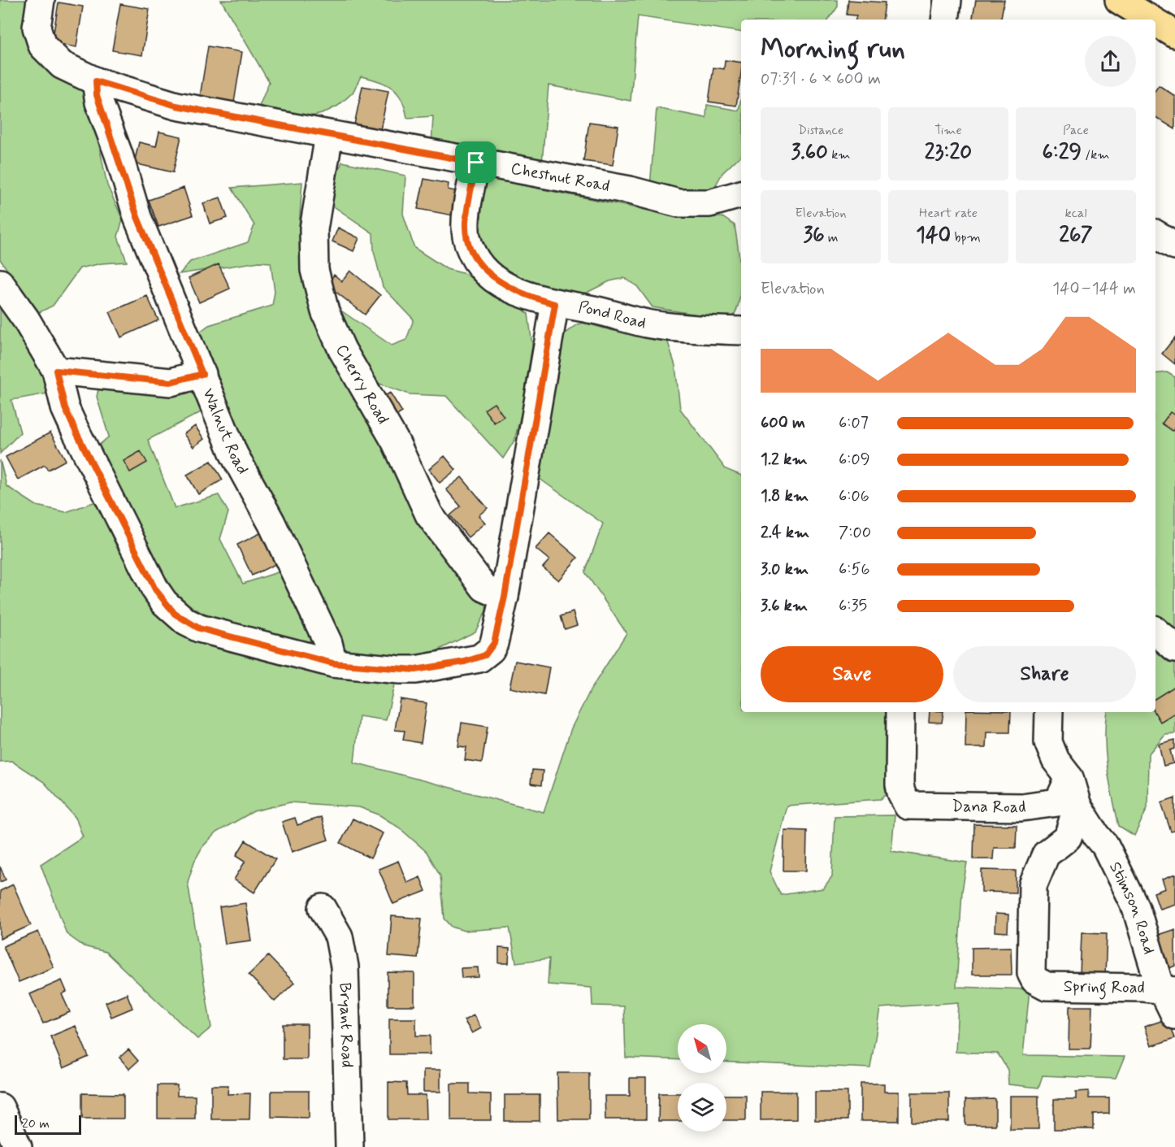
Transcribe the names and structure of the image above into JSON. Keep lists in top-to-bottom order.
{
  "streets": {
    "street": [
      "Chestnut Road",
      "Pond Road",
      "Cherry Road",
      "Walnut Road",
      "Dana Road",
      "Stimson Road",
      "Spring Road",
      "Bryant Road"
    ]
  },
  "crossings": [
    ["Chestnut Road", "Pond Road"],
    ["Chestnut Road", "Cherry Road"],
    ["Chestnut Road", "Walnut Road"],
    ["Dana Road", "Stimson Road"],
    ["Stimson Road", "Spring Road"]
  ],
  "scale_bar": "20 m",
  "north": "top left",
  "page": {
    "heading": ["Morning run", "07:31 · 6 × 600 m"],
    "stats": [
      ["Distance", "3.60 km"],
      ["Time", "23:20"],
      ["Pace", "6:29 /km"],
      ["Elevation", "36 m"],
      ["Heart rate", "140 bpm"],
      ["kcal", "267"]
    ],
    "chart": ["Elevation", "140–144 m"],
    "list": [
      {
        "name": "600 m",
        "note": "6:07"
      },
      {
        "name": "1.2 km",
        "note": "6:09"
      },
      {
        "name": "1.8 km",
        "note": "6:06"
      },
      {
        "name": "2.4 km",
        "note": "7:00"
      },
      {
        "name": "3.0 km",
        "note": "6:56"
      },
      {
        "name": "3.6 km",
        "note": "6:35"
      }
    ],
    "buttons": ["Save", "Share"],
    "scale": "20 m"
  }
}
